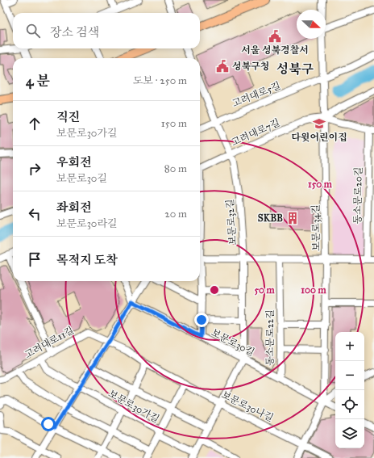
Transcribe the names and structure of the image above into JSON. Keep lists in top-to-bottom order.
{
  "streets": {
    "street": [
      "고려대로5길",
      "고려대로7길",
      "동소문로20길",
      "보문로32길",
      "보문로34길",
      "동소문로22길",
      "고려대로11길",
      "보문로30길",
      "보문로30가길",
      "보문로30나길"
    ]
  },
  "crossings": [
    ["고려대로5길", "보문로32길"],
    ["고려대로5길", "보문로34길"],
    ["고려대로7길", "동소문로20길"],
    ["고려대로7길", "보문로32길"],
    ["고려대로7길", "보문로34길"],
    ["동소문로20길", "보문로34길"],
    ["보문로32길", "보문로30길"],
    ["보문로32길", "보문로30가길"],
    ["보문로32길", "보문로30나길"],
    ["보문로34길", "보문로30길"],
    ["보문로34길", "보문로30나길"],
    ["동소문로22길", "보문로30길"],
    ["고려대로11길", "보문로30가길"],
    ["고려대로11길", "보문로30나길"]
  ],
  "districts": ["성북구"],
  "places": {
    "public building": ["서울 성북경찰서", "성북구청"],
    "school or university": ["다윗어린이집"],
    "building": ["SKBB"]
  },
  "north": "right",
  "page": {
    "search": "장소 검색",
    "heading": ["4 분", "도보 · 250 m"],
    "list": [
      ["직진", "보문로30가길", "150 m"],
      ["우회전", "보문로30길", "80 m"],
      ["좌회전", "보문로30라길", "20 m"],
      "목적지 도착"
    ],
    "map_buttons": ["+", "−"]
  },
  "rings": ["150 m", "50 m", "100 m"]
}
